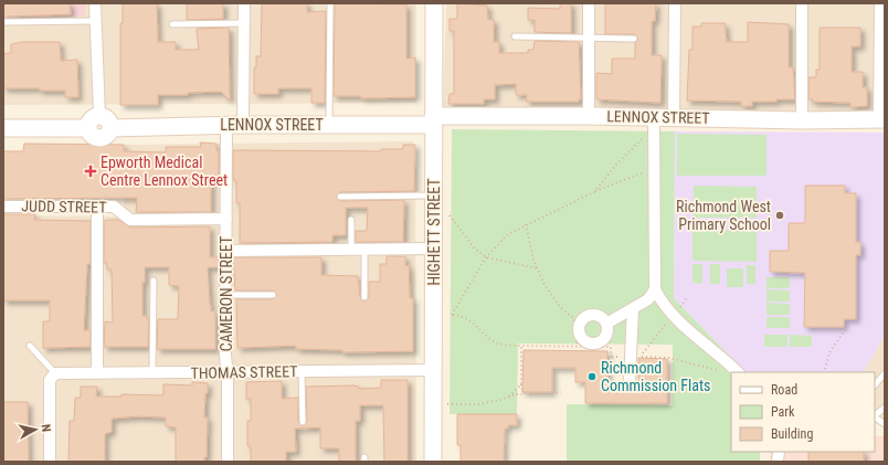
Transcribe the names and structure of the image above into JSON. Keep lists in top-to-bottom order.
{
  "streets": {
    "street": [
      "LENNOX STREET",
      "JUDD STREET",
      "HIGHETT STREET",
      "CAMERON STREET",
      "THOMAS STREET"
    ]
  },
  "crossings": [
    ["LENNOX STREET", "HIGHETT STREET"],
    ["LENNOX STREET", "CAMERON STREET"],
    ["JUDD STREET", "CAMERON STREET"],
    ["HIGHETT STREET", "THOMAS STREET"],
    ["CAMERON STREET", "THOMAS STREET"]
  ],
  "places": {
    "health": ["Epworth Medical Centre Lennox Street"],
    "other": ["Richmond West Primary School", "Richmond Commission Flats"]
  },
  "legend": ["Road", "Park", "Building"],
  "north": "right"
}
